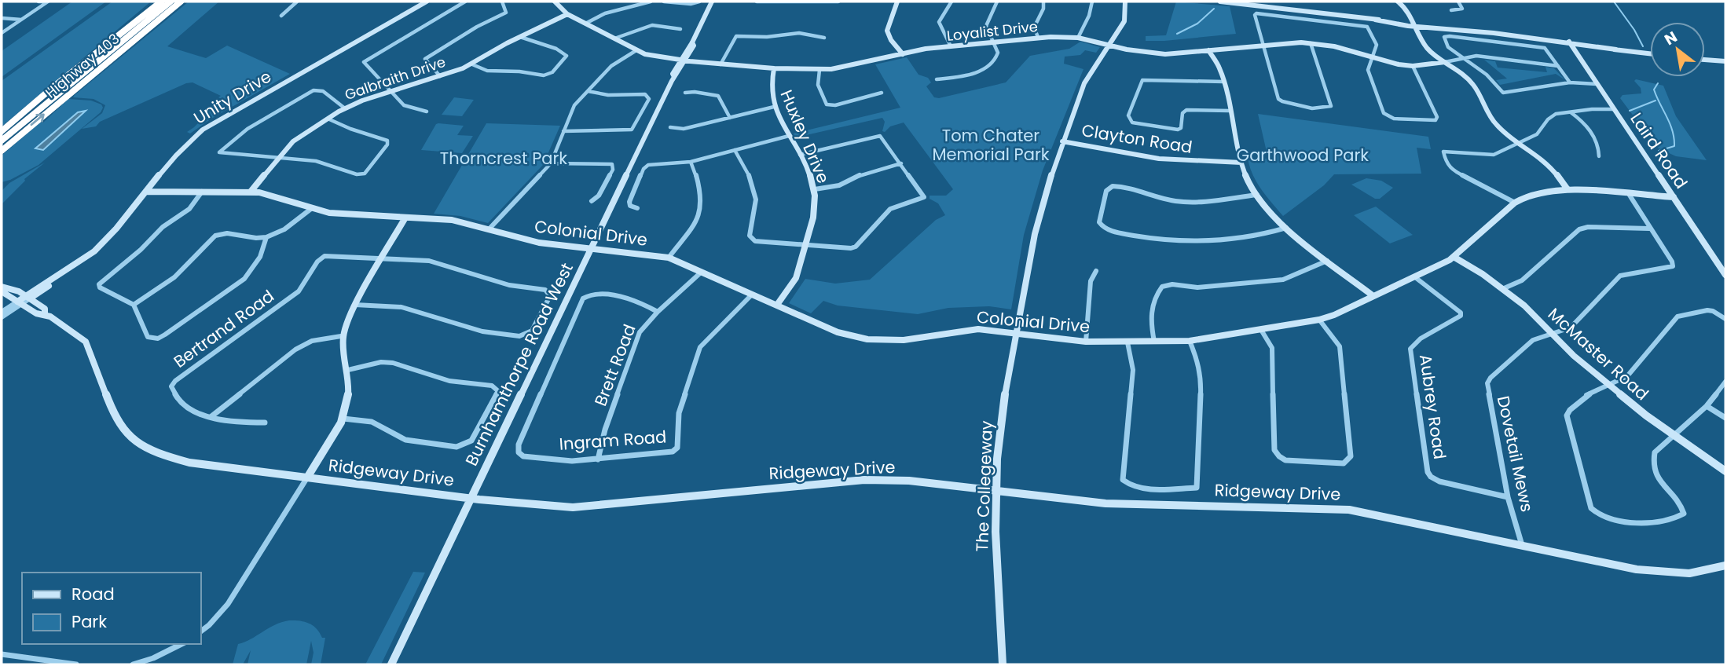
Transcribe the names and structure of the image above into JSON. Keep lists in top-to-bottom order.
{
  "streets": {
    "highway": ["Highway 403"],
    "street": [
      "Loyalist Drive",
      "Galbraith Drive",
      "Unity Drive",
      "Huxley Drive",
      "Clayton Road",
      "Laird Road",
      "Colonial Drive",
      "Bertrand Road",
      "McMaster Road",
      "Burnhamthorpe Road West",
      "Brett Road",
      "Aubrey Road",
      "Ingram Road",
      "Dovetail Mews",
      "Ridgeway Drive",
      "The Collegeway"
    ]
  },
  "crossings": [
    ["Loyalist Drive", "Galbraith Drive"],
    ["Loyalist Drive", "Huxley Drive"],
    ["Loyalist Drive", "Burnhamthorpe Road West"],
    ["Loyalist Drive", "The Collegeway"],
    ["Galbraith Drive", "Colonial Drive"],
    ["Unity Drive", "Colonial Drive"],
    ["Unity Drive", "Ridgeway Drive"],
    ["Huxley Drive", "Colonial Drive"],
    ["Clayton Road", "The Collegeway"],
    ["Laird Road", "Colonial Drive"],
    ["Colonial Drive", "McMaster Road"],
    ["Colonial Drive", "Burnhamthorpe Road West"],
    ["Colonial Drive", "Brett Road"],
    ["Colonial Drive", "Aubrey Road"],
    ["Colonial Drive", "Ingram Road"],
    ["Colonial Drive", "Dovetail Mews"],
    ["Colonial Drive", "The Collegeway"],
    ["McMaster Road", "Dovetail Mews"],
    ["Burnhamthorpe Road West", "Ridgeway Drive"],
    ["Brett Road", "Ingram Road"],
    ["Aubrey Road", "Dovetail Mews"],
    ["Dovetail Mews", "Ridgeway Drive"],
    ["Ridgeway Drive", "The Collegeway"]
  ],
  "parks": ["Tom Chater Memorial Park", "Garthwood Park", "Thorncrest Park"],
  "legend": ["Road", "Park"],
  "north": "top left"
}
